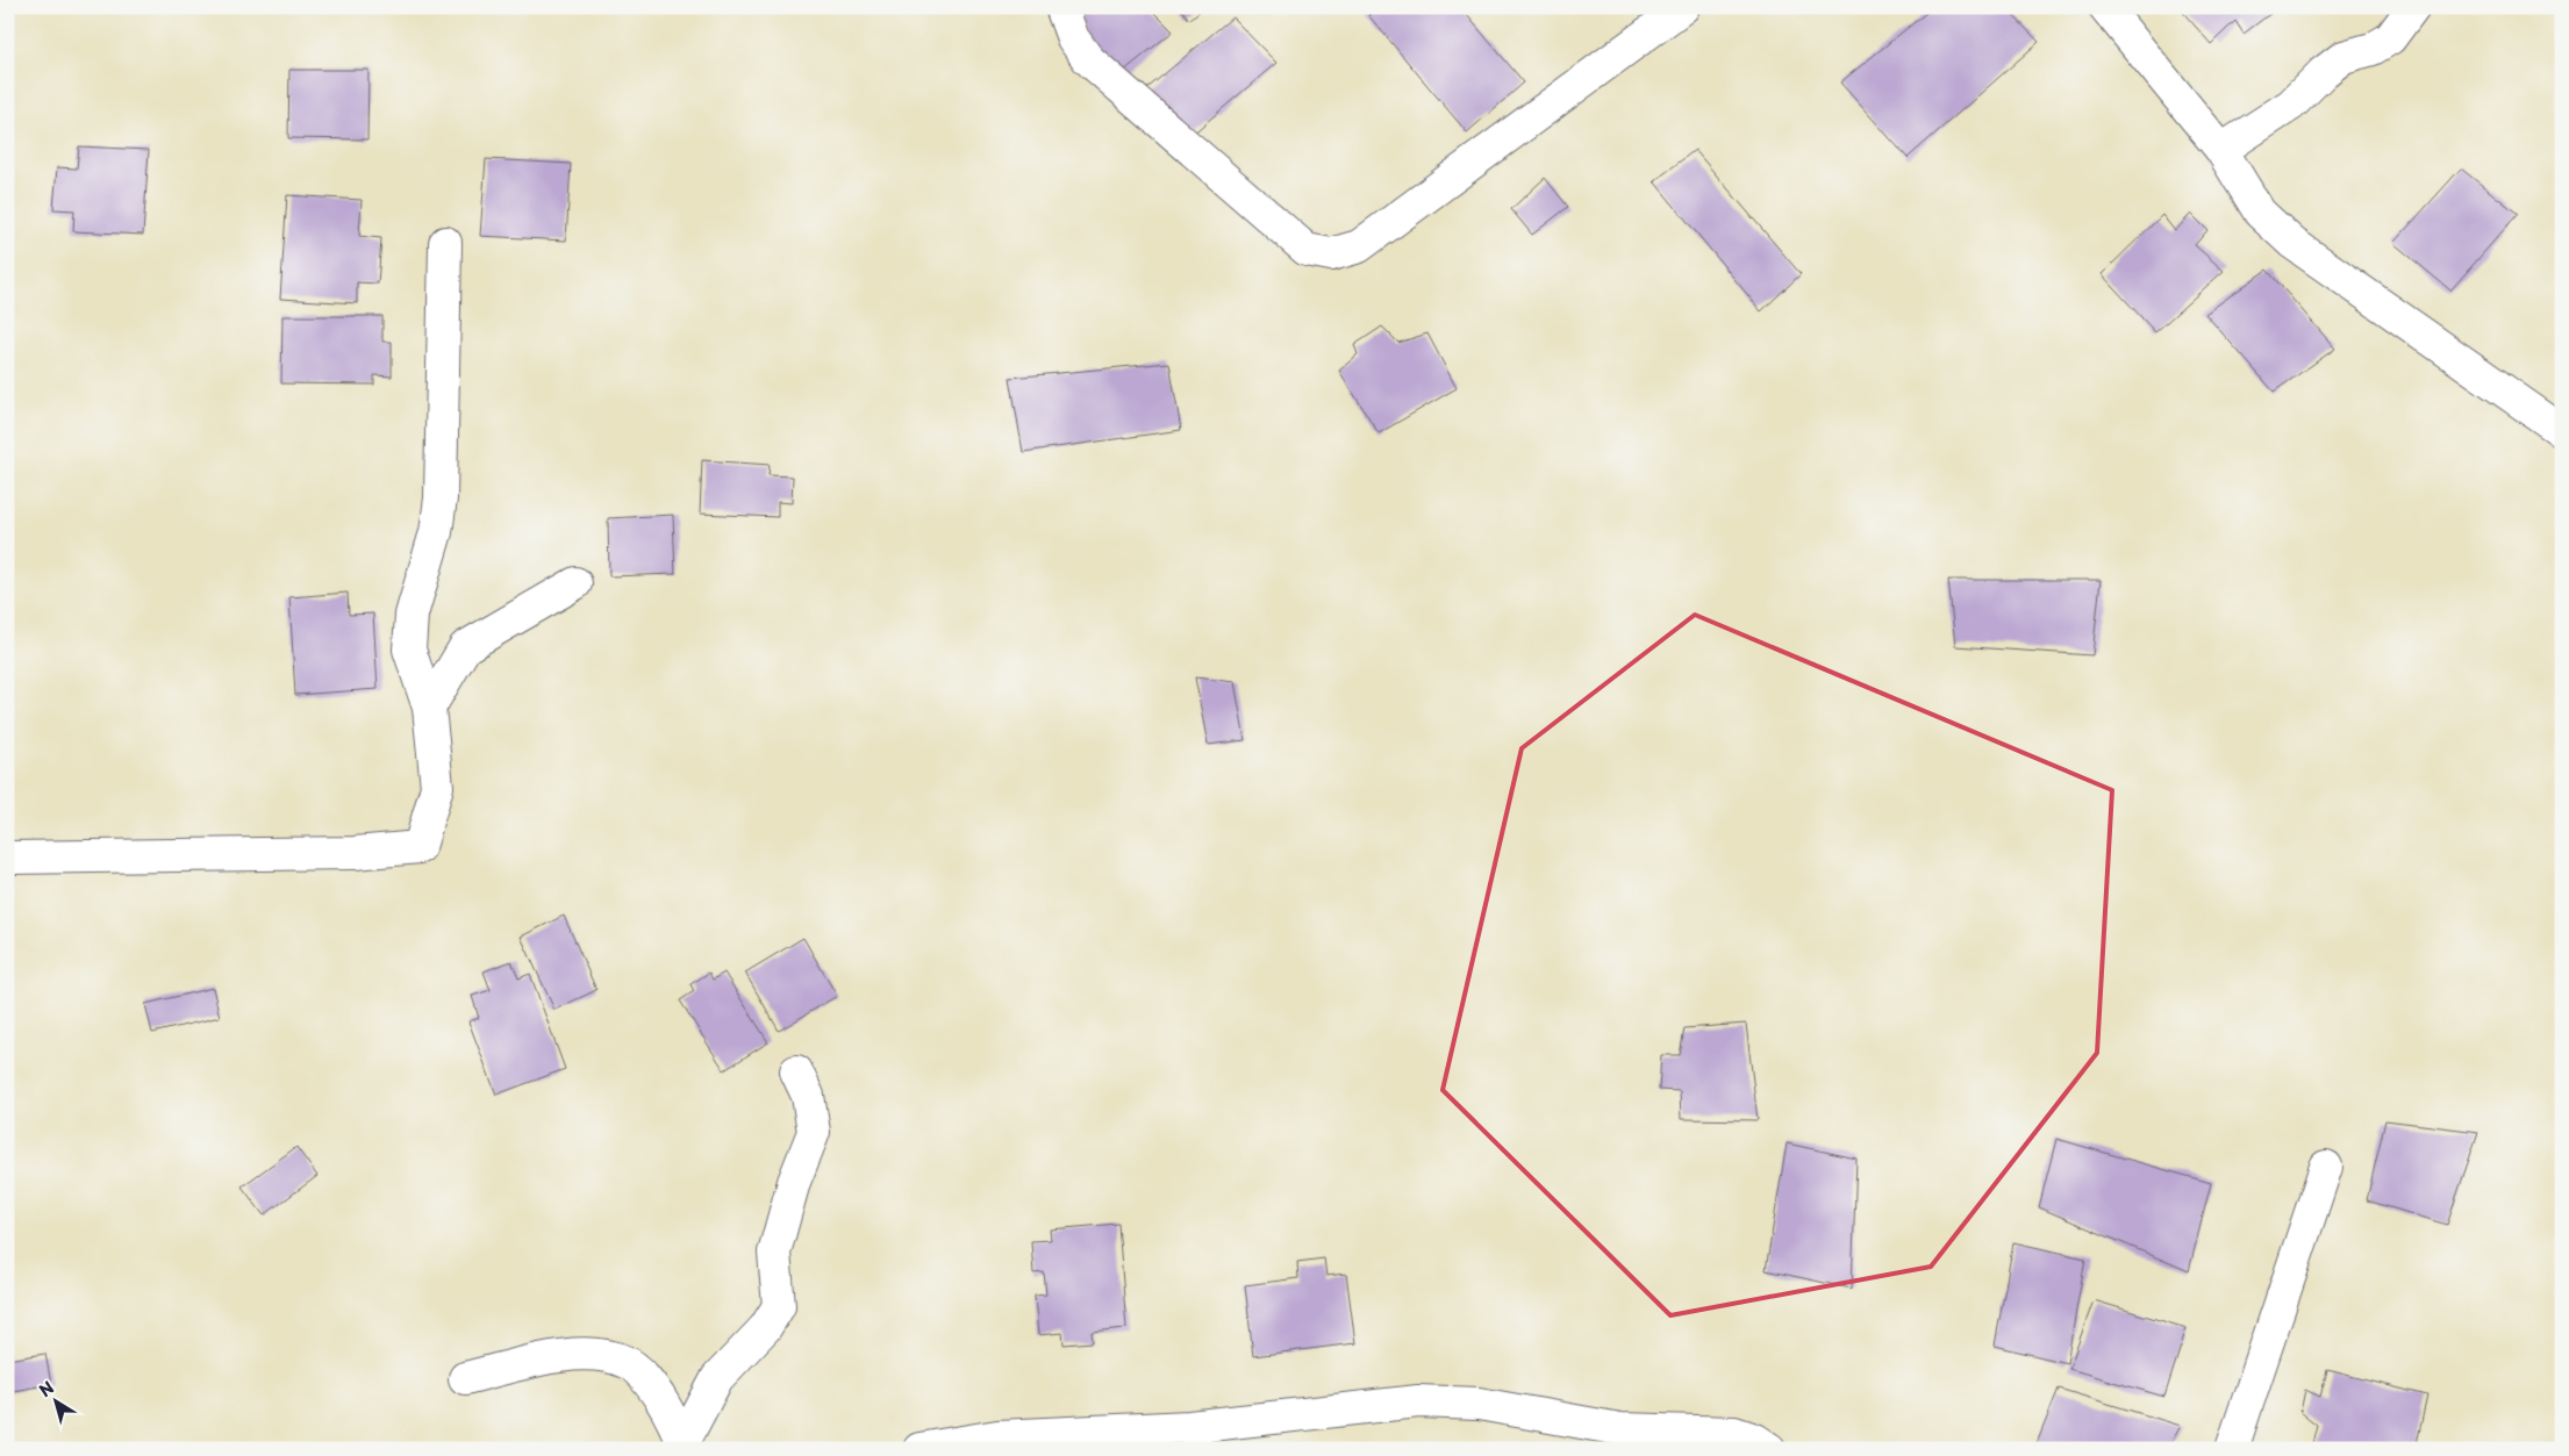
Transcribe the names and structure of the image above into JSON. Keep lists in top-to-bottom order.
{
  "north": "top left"
}
